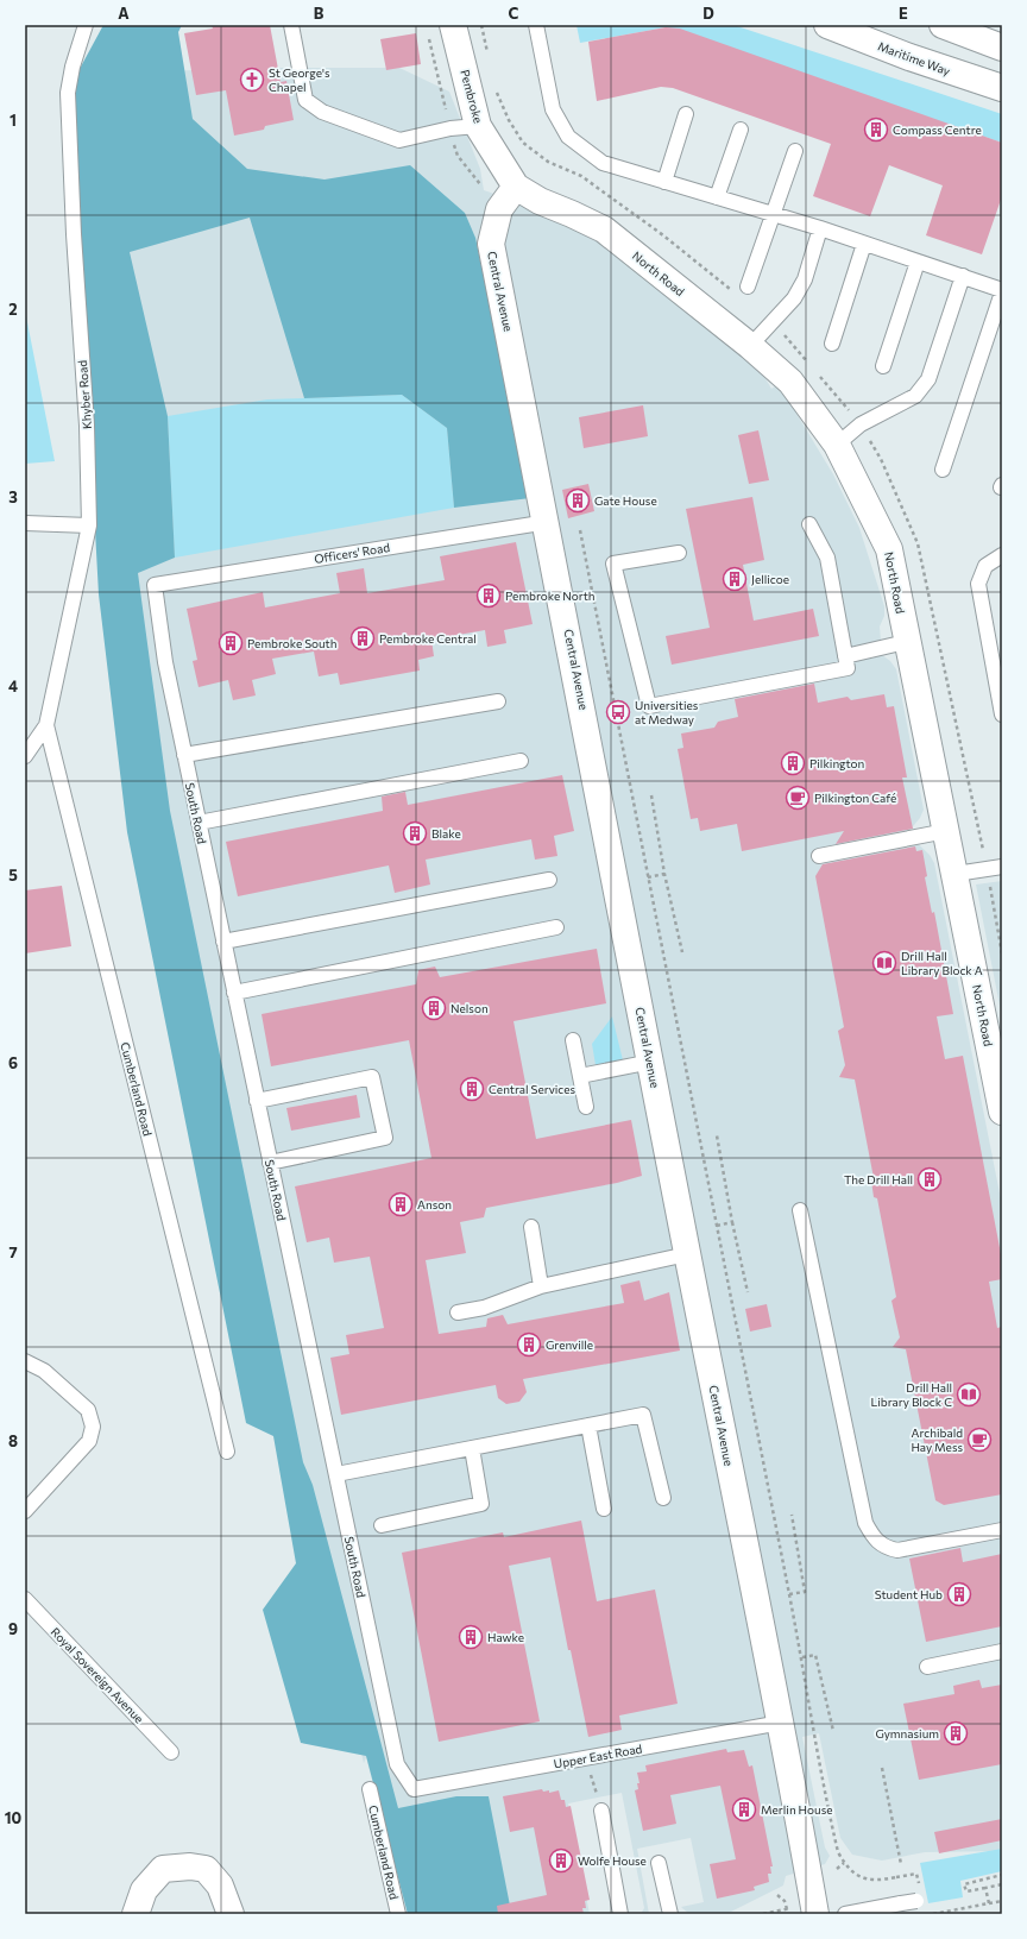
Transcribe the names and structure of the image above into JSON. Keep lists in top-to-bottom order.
{
  "streets": {
    "street": [
      "Maritime Way",
      "Pembroke",
      "North Road",
      "Central Avenue"
    ],
    "lane": [
      "Khyber Road",
      "Officers' Road",
      "South Road",
      "Cumberland Road",
      "Royal Sovereign Avenue",
      "Upper East Road"
    ]
  },
  "crossings": [
    ["Pembroke", "North Road"],
    ["Pembroke", "Central Avenue"],
    ["North Road", "Central Avenue"],
    ["Central Avenue", "Officers' Road"],
    ["Central Avenue", "Upper East Road"],
    ["Khyber Road", "Cumberland Road"],
    ["Officers' Road", "South Road"],
    ["South Road", "Upper East Road"]
  ],
  "places": {
    "church": ["St George's Chapel"],
    "building": [
      "Compass Centre",
      "Gate House",
      "Jellicoe",
      "Pembroke North",
      "Pembroke Central",
      "Pembroke South",
      "Pilkington",
      "Blake",
      "Nelson",
      "Central Services",
      "The Drill Hall",
      "Anson",
      "Grenville",
      "Student Hub",
      "Hawke",
      "Gymnasium",
      "Merlin House",
      "Wolfe House"
    ],
    "bus stop": ["Universities at Medway"],
    "cafe": ["Pilkington Café", "Archibald Hay Mess"],
    "library": ["Drill Hall Library Block A", "Drill Hall Library Block C"]
  },
  "grid": {
    "columns": [
      "A",
      "B",
      "C",
      "D",
      "E"
    ],
    "rows": [
      "1",
      "2",
      "3",
      "4",
      "5",
      "6",
      "7",
      "8",
      "9",
      "10"
    ]
  }
}
